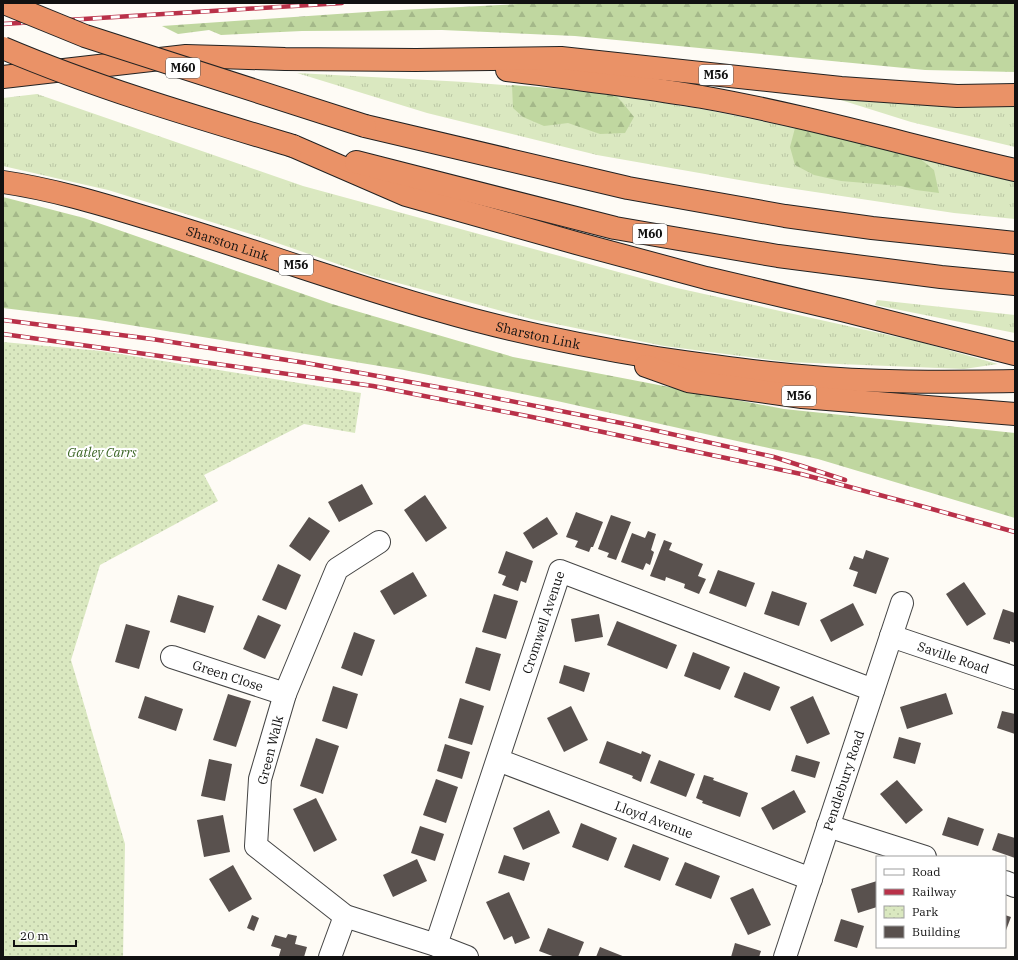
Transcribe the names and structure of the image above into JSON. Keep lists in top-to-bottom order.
{
  "streets": {
    "highway": ["M60", "M56", "Sharston Link"],
    "street": [
      "Cromwell Avenue",
      "Saville Road",
      "Green Close",
      "Green Walk",
      "Pendlebury Road",
      "Lloyd Avenue"
    ]
  },
  "crossings": [
    ["M56", "Sharston Link"],
    ["Cromwell Avenue", "Green Walk"],
    ["Cromwell Avenue", "Pendlebury Road"],
    ["Cromwell Avenue", "Lloyd Avenue"],
    ["Saville Road", "Pendlebury Road"],
    ["Green Close", "Green Walk"],
    ["Pendlebury Road", "Lloyd Avenue"]
  ],
  "parks": ["Gatley Carrs"],
  "legend": [
    "Road",
    "Railway",
    "Park",
    "Building"
  ],
  "scale_bar": "20 m"
}
